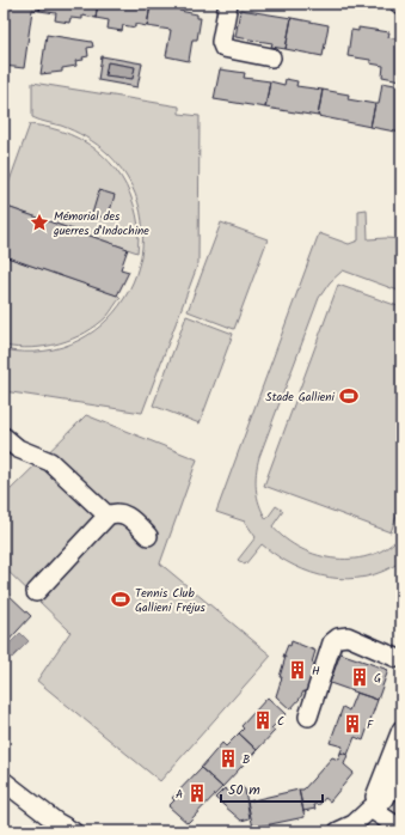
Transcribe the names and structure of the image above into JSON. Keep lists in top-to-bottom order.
{
  "places": {
    "place": ["Mémorial des guerres d'Indochine"],
    "sports": ["Stade Gallieni", "Tennis Club Gallieni Fréjus"],
    "building": [
      "H",
      "G",
      "C",
      "F",
      "B",
      "A"
    ]
  },
  "scale_bar": "50 m"
}
